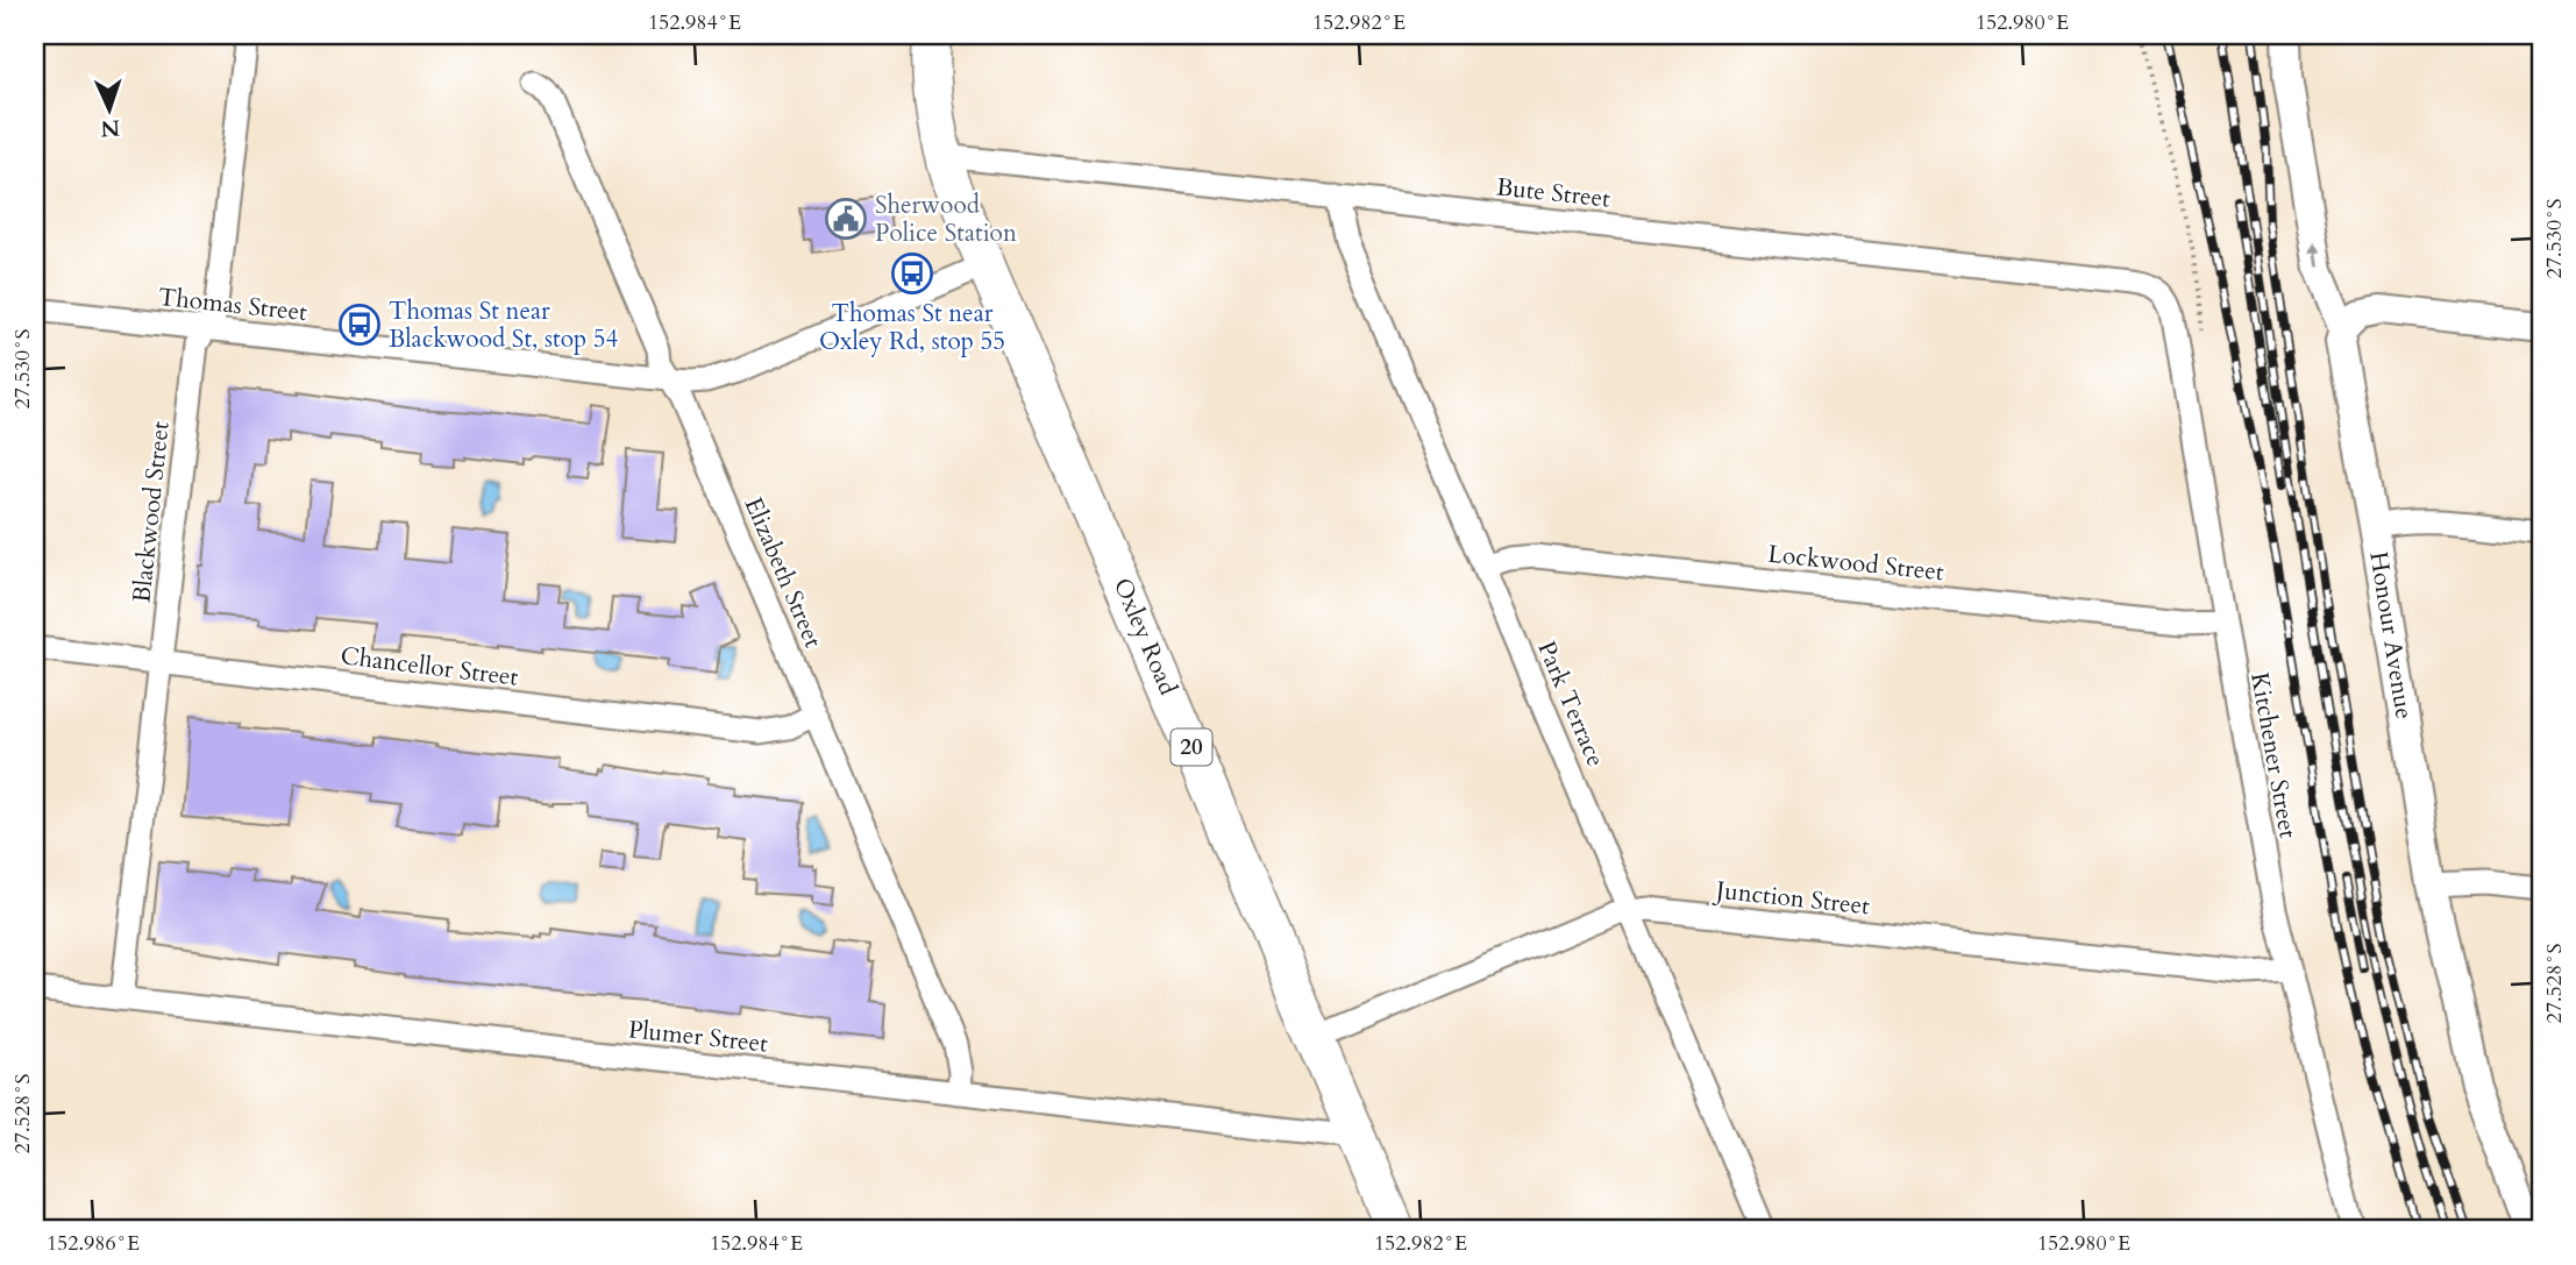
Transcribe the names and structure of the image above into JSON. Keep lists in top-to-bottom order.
{
  "streets": {
    "main road": ["Oxley Road", "20"],
    "street": [
      "Bute Street",
      "Thomas Street",
      "Blackwood Street",
      "Lockwood Street",
      "Elizabeth Street",
      "Honour Avenue",
      "Chancellor Street",
      "Park Terrace",
      "Kitchener Street",
      "Junction Street",
      "Plumer Street"
    ]
  },
  "crossings": [
    ["Bute Street", "Oxley Road"],
    ["Bute Street", "Park Terrace"],
    ["Bute Street", "Kitchener Street"],
    ["Thomas Street", "Blackwood Street"],
    ["Thomas Street", "Elizabeth Street"],
    ["Thomas Street", "Oxley Road"],
    ["Blackwood Street", "Chancellor Street"],
    ["Blackwood Street", "Plumer Street"],
    ["Lockwood Street", "Park Terrace"],
    ["Lockwood Street", "Kitchener Street"],
    ["Elizabeth Street", "Chancellor Street"],
    ["Elizabeth Street", "Plumer Street"],
    ["Oxley Road", "Junction Street"],
    ["Oxley Road", "Plumer Street"],
    ["Park Terrace", "Junction Street"],
    ["Kitchener Street", "Junction Street"]
  ],
  "places": {
    "public building": ["Sherwood Police Station"],
    "bus stop": ["Thomas St near Oxley Rd, stop 55", "Thomas St near Blackwood St, stop 54"]
  },
  "north": "bottom",
  "coordinates": [
    "152.984°E",
    "152.982°E",
    "152.980°E",
    "27.530°S",
    "27.528°S",
    "152.986°E"
  ]
}
